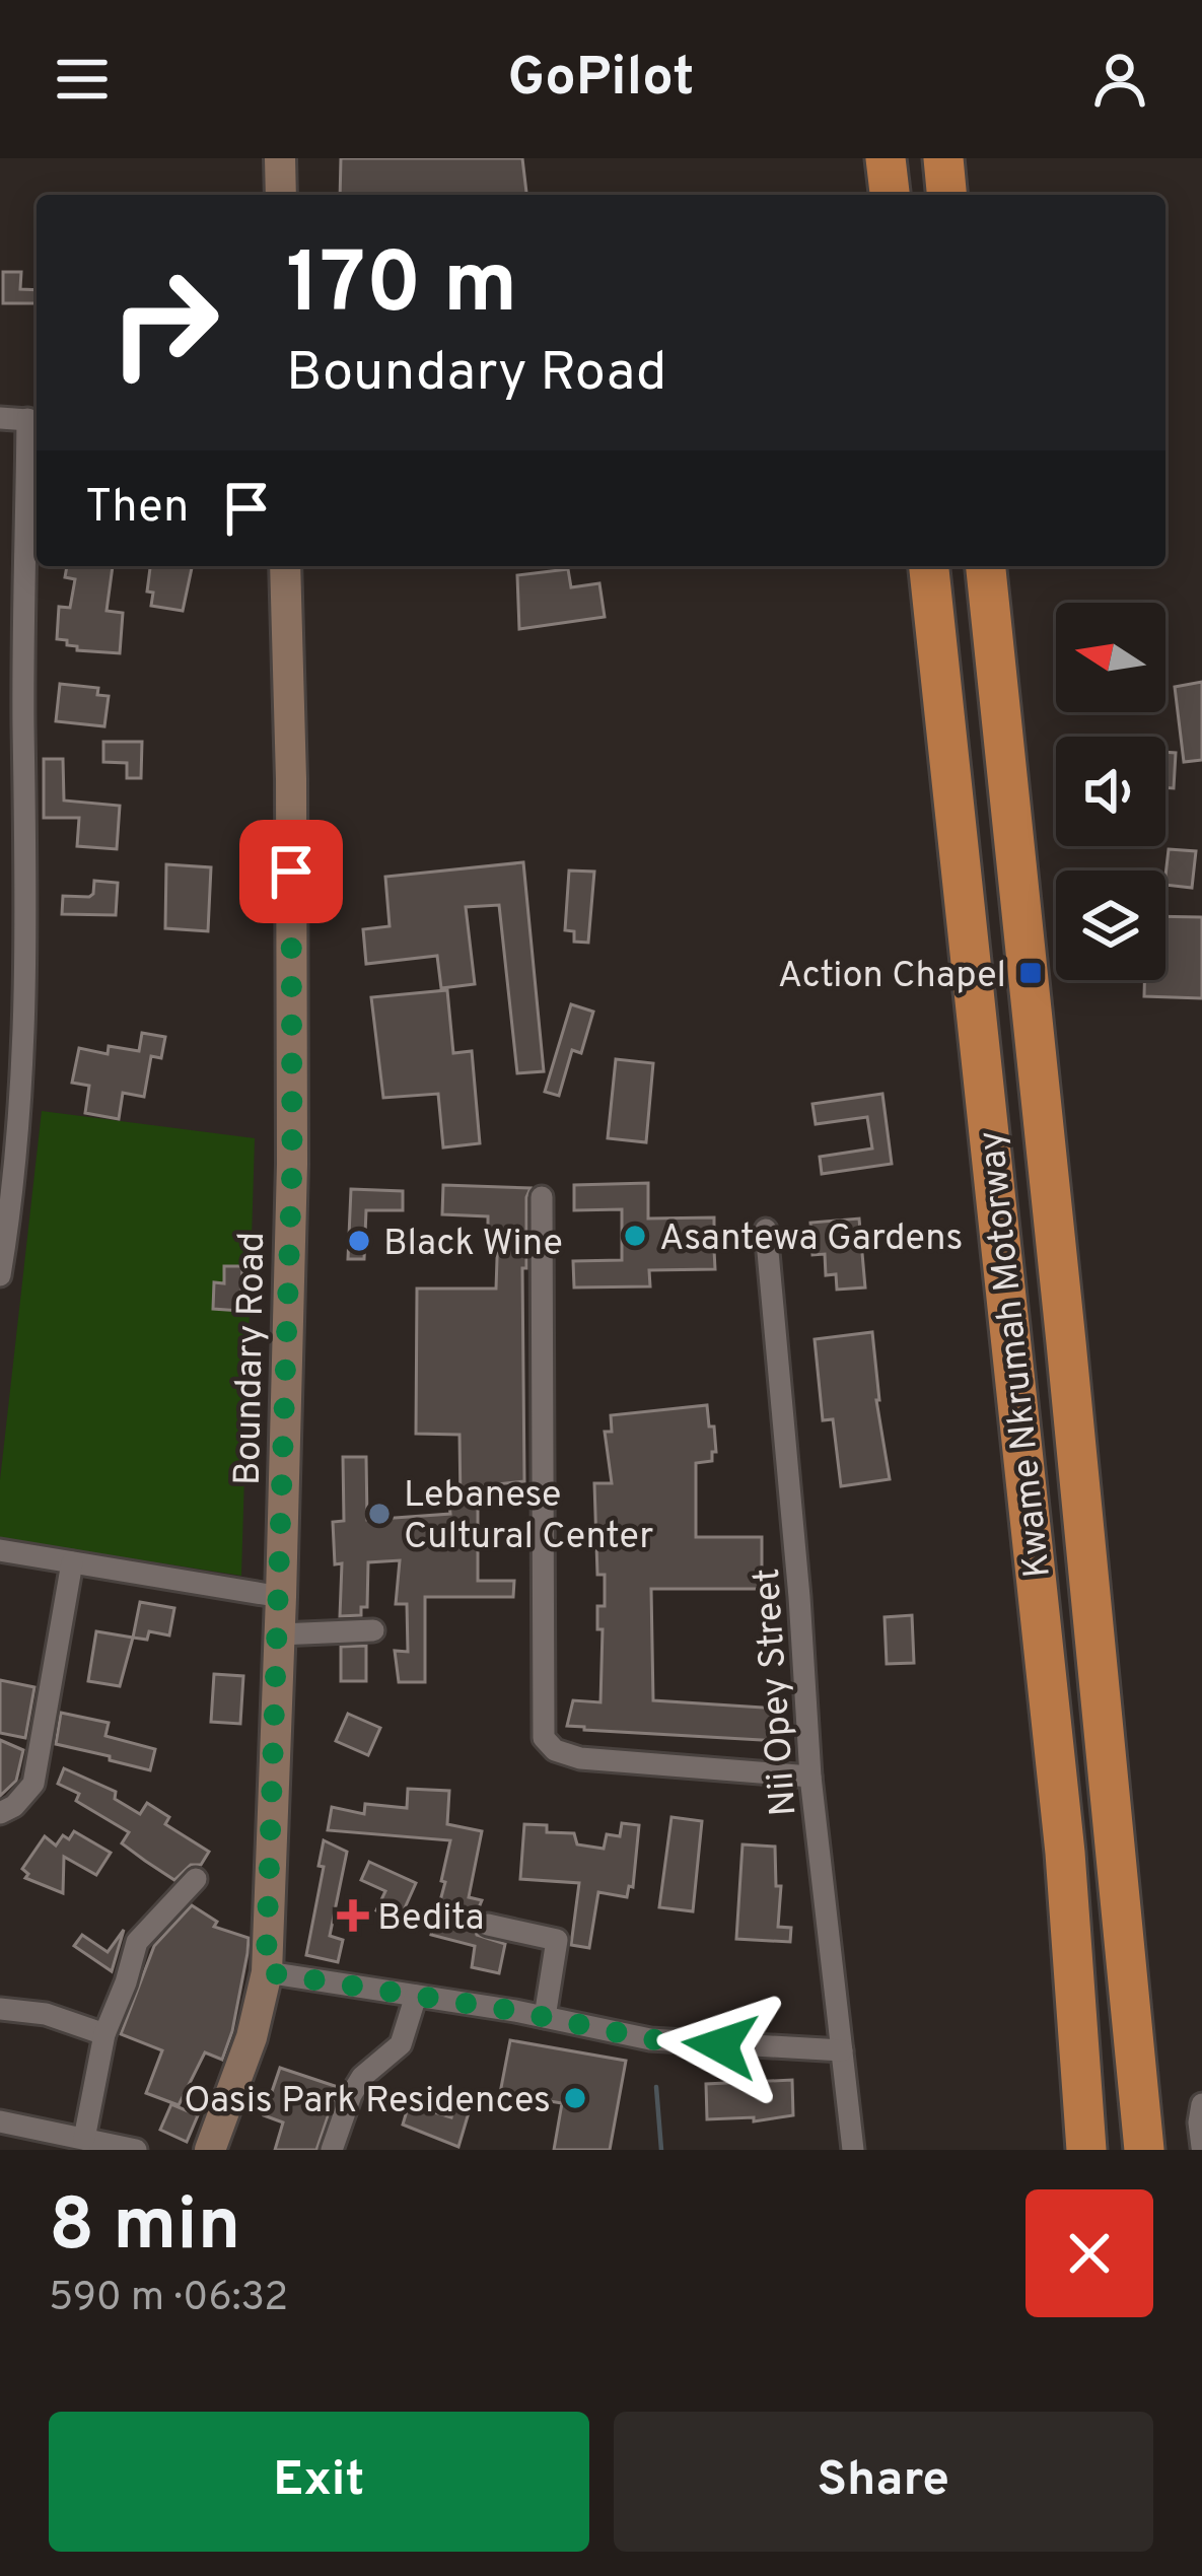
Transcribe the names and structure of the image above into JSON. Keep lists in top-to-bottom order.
{
  "streets": {
    "highway": ["Kwame Nkrumah Motorway"],
    "main road": ["Boundary Road"],
    "street": ["Nii Opey Street"]
  },
  "places": {
    "transit": ["Action Chapel"],
    "other": [
      "Asantewa Gardens",
      "Black Wine",
      "Lebanese Cultural Center",
      "Oasis Park Residences"
    ],
    "health": ["Bedita"]
  },
  "north": "left",
  "page": {
    "header": "GoPilot",
    "turn": ["170 m", "Boundary Road"],
    "then": "Then",
    "heading": ["8 min", "590 m · 06:32"],
    "buttons": ["Exit", "Share"]
  }
}
